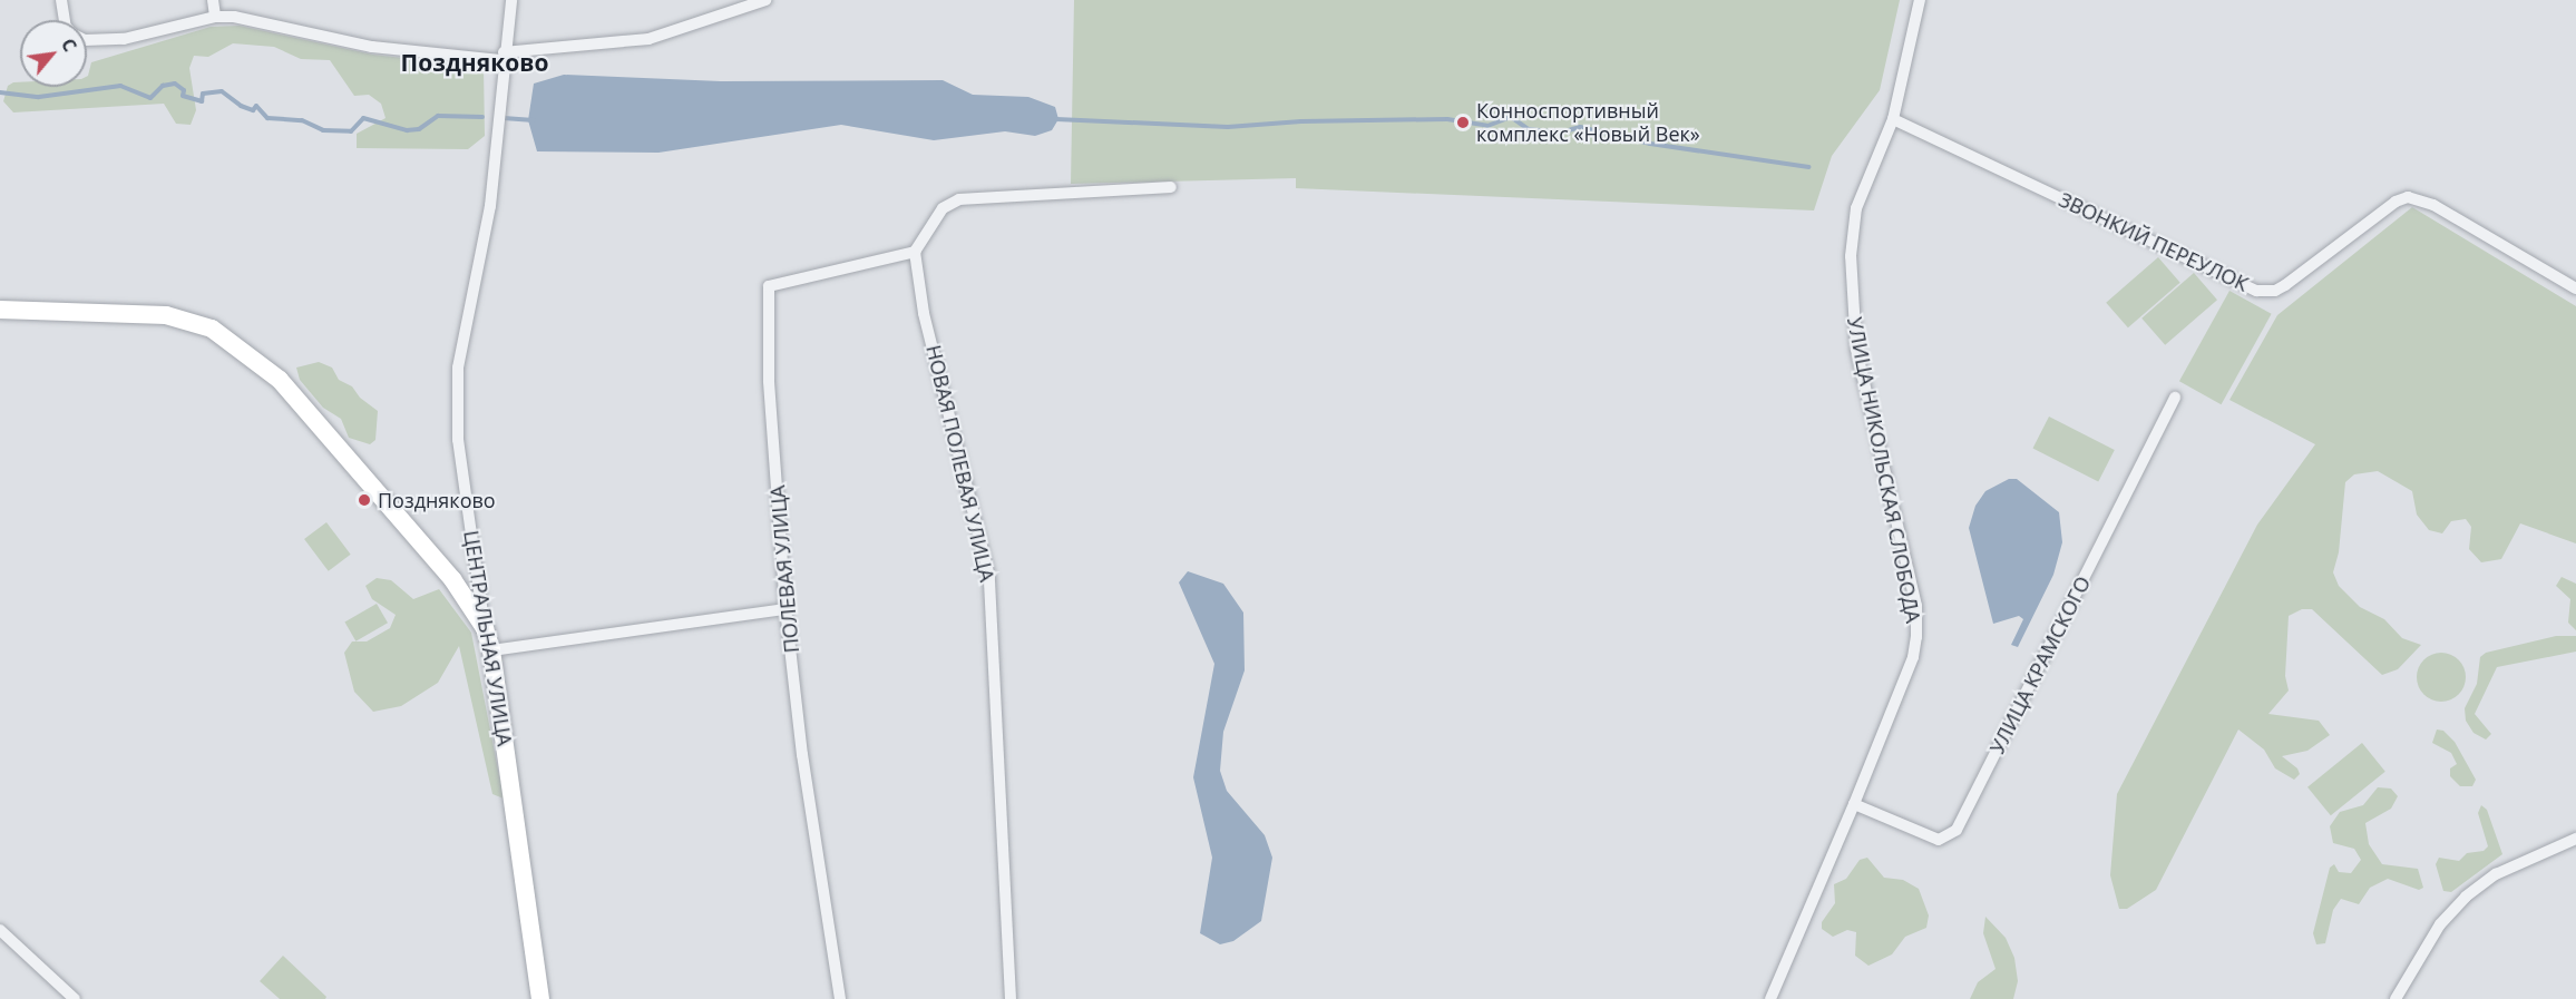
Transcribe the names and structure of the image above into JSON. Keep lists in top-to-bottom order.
{
  "streets": {
    "street": [
      "ЗВОНКИЙ ПЕРЕУЛОК",
      "НОВАЯ ПОЛЕВАЯ УЛИЦА",
      "УЛИЦА НИКОЛЬСКАЯ СЛОБОДА",
      "ПОЛЕВАЯ УЛИЦА",
      "ЦЕНТРАЛЬНАЯ УЛИЦА",
      "УЛИЦА КРАМСКОГО"
    ]
  },
  "crossings": [
    ["ЗВОНКИЙ ПЕРЕУЛОК", "УЛИЦА НИКОЛЬСКАЯ СЛОБОДА"],
    ["НОВАЯ ПОЛЕВАЯ УЛИЦА", "ПОЛЕВАЯ УЛИЦА"],
    ["УЛИЦА НИКОЛЬСКАЯ СЛОБОДА", "УЛИЦА КРАМСКОГО"]
  ],
  "districts": ["Поздняково"],
  "places": ["Конноспортивный комплекс «Новый Век»", "Поздняково"],
  "north": "top right"
}
